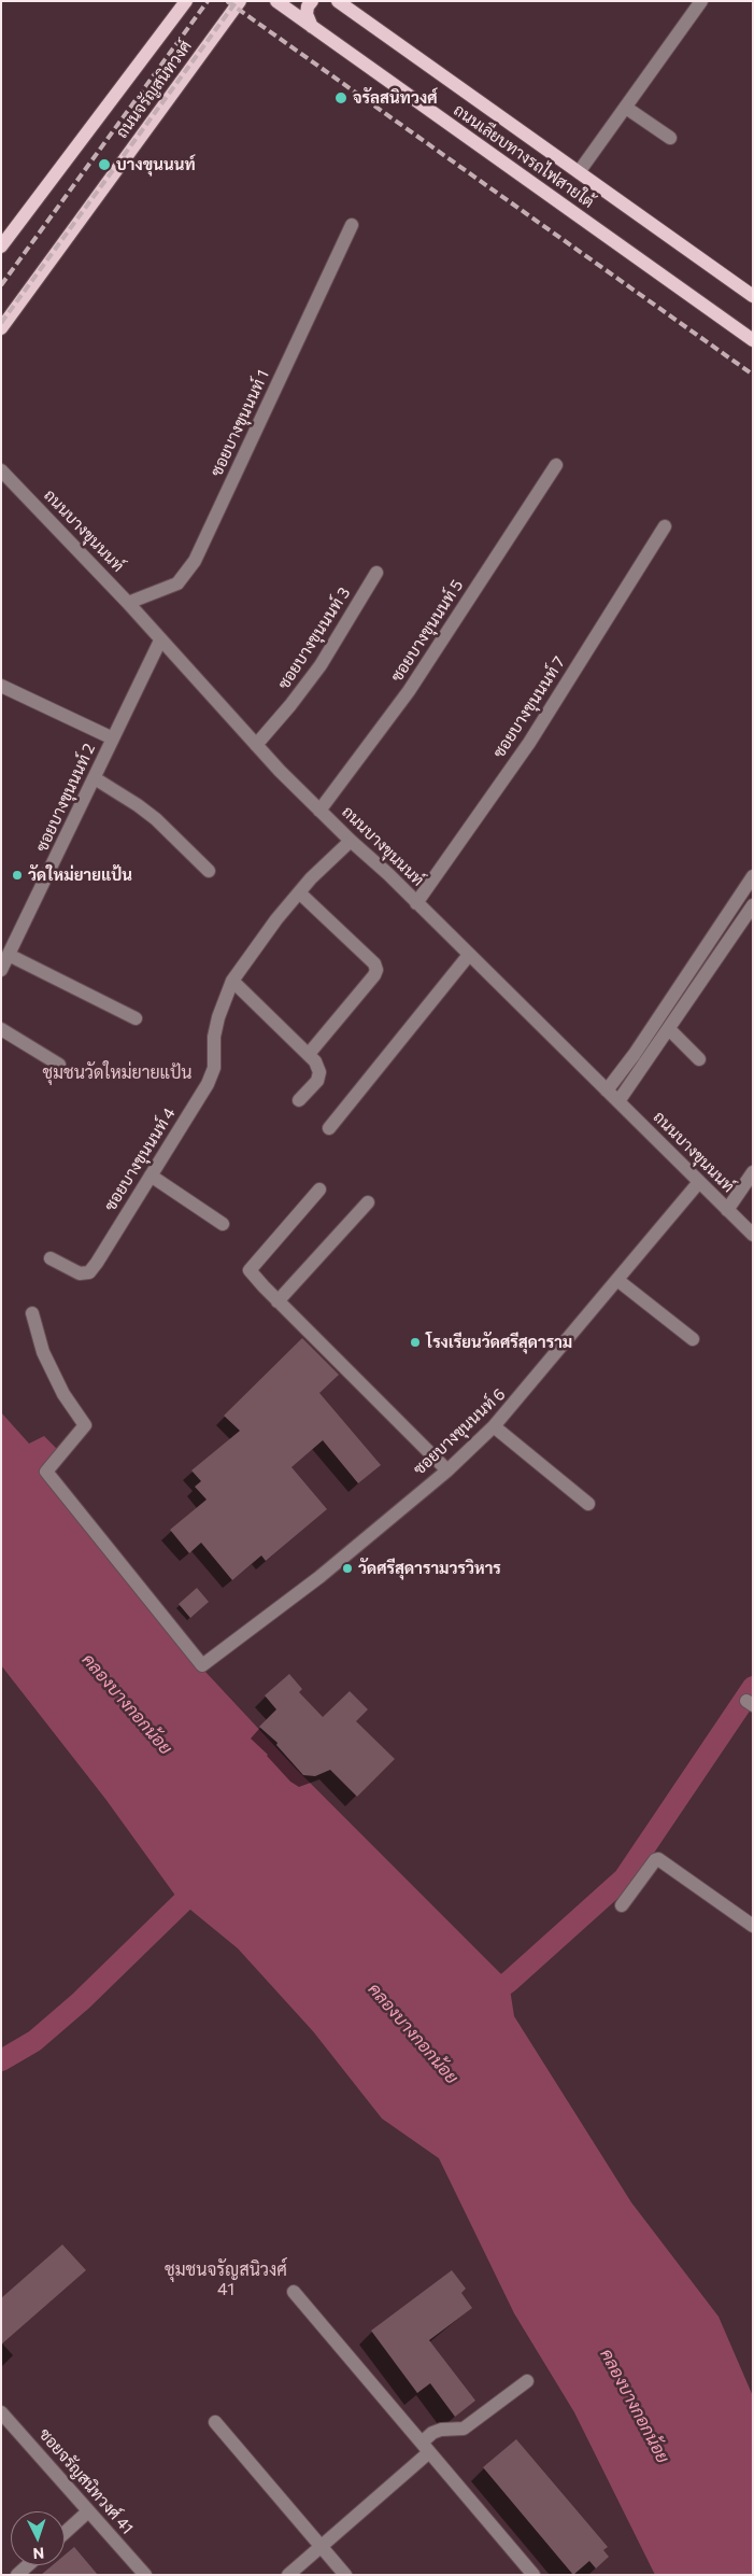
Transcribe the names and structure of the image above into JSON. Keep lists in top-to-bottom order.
{
  "streets": {
    "main road": ["ถนนจรัญสนิทวงศ์", "ถนนเลียบทางรถไฟสายใต้"],
    "street": [
      "ซอยบางขุนนนท์ 1",
      "ถนนบางขุนนนท์",
      "ซอยบางขุนนนท์ 5",
      "ซอยบางขุนนนท์ 3",
      "ซอยบางขุนนนท์ 7",
      "ซอยบางขุนนนท์ 2",
      "ซอยบางขุนนนท์ 4",
      "ซอยบางขุนนนท์ 6",
      "ซอยจรัญสนิทวงศ์ 41"
    ]
  },
  "crossings": [
    ["ซอยบางขุนนนท์ 1", "ถนนบางขุนนนท์"],
    ["ถนนบางขุนนนท์", "ซอยบางขุนนนท์ 5"],
    ["ถนนบางขุนนนท์", "ซอยบางขุนนนท์ 3"],
    ["ถนนบางขุนนนท์", "ซอยบางขุนนนท์ 7"],
    ["ถนนบางขุนนนท์", "ซอยบางขุนนนท์ 2"],
    ["ถนนบางขุนนนท์", "ซอยบางขุนนนท์ 4"],
    ["ถนนบางขุนนนท์", "ซอยบางขุนนนท์ 6"]
  ],
  "districts": ["ชุมชนวัดใหม่ยายแป้น", "ชุมชนจรัญสนิวงศ์ 41"],
  "water": ["คลองบางกอกน้อย"],
  "places": [
    "จรัลสนิทวงศ์",
    "บางขุนนนท์",
    "วัดใหม่ยายแป้น",
    "โรงเรียนวัดศรีสุดาราม",
    "วัดศรีสุดารามวรวิหาร"
  ],
  "north": "bottom"
}
